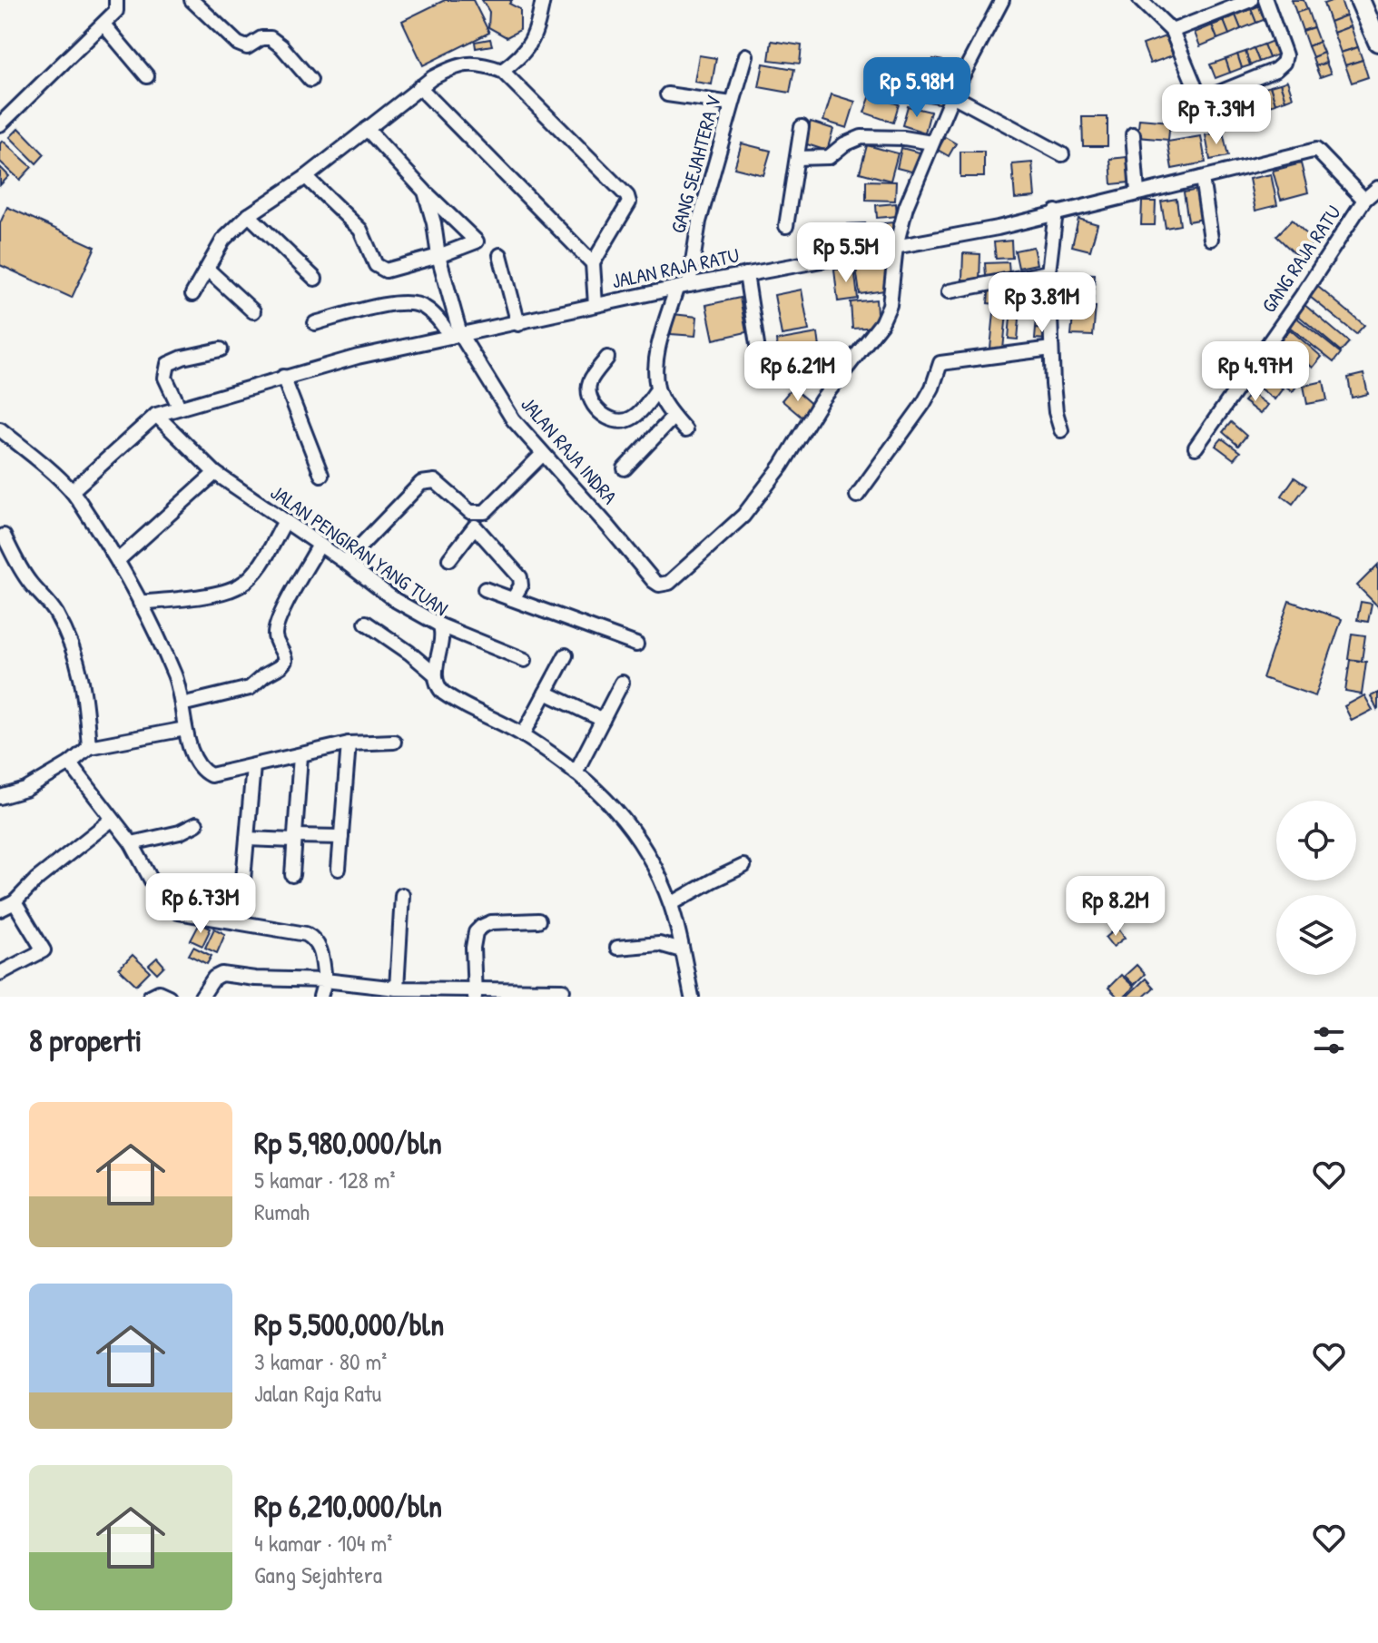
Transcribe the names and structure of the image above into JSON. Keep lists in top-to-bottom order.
{
  "streets": {
    "street": [
      "GANG SEJAHTERA V",
      "GANG RAJA RATU",
      "JALAN RAJA RATU",
      "JALAN RAJA INDRA",
      "JALAN PENGIRAN YANG TUAN"
    ]
  },
  "crossings": [
    ["GANG SEJAHTERA V", "JALAN RAJA RATU"],
    ["GANG RAJA RATU", "JALAN RAJA RATU"],
    ["JALAN RAJA RATU", "JALAN RAJA INDRA"],
    ["JALAN RAJA RATU", "JALAN PENGIRAN YANG TUAN"]
  ],
  "page": {
    "price": [
      "Rp 5.98M",
      "Rp 7.39M",
      "Rp 5.5M",
      "Rp 3.81M",
      "Rp 6.21M",
      "Rp 4.97M",
      "Rp 6.73M",
      "Rp 8.2M"
    ],
    "heading": "8 properti",
    "list": [
      {
        "name": "Rp 5,980,000/bln",
        "note": "5 kamar · 128 m² · Rumah"
      },
      {
        "name": "Rp 5,500,000/bln",
        "note": "3 kamar · 80 m² · Jalan Raja Ratu"
      },
      {
        "name": "Rp 6,210,000/bln",
        "note": "4 kamar · 104 m² · Gang Sejahtera"
      }
    ]
  }
}
